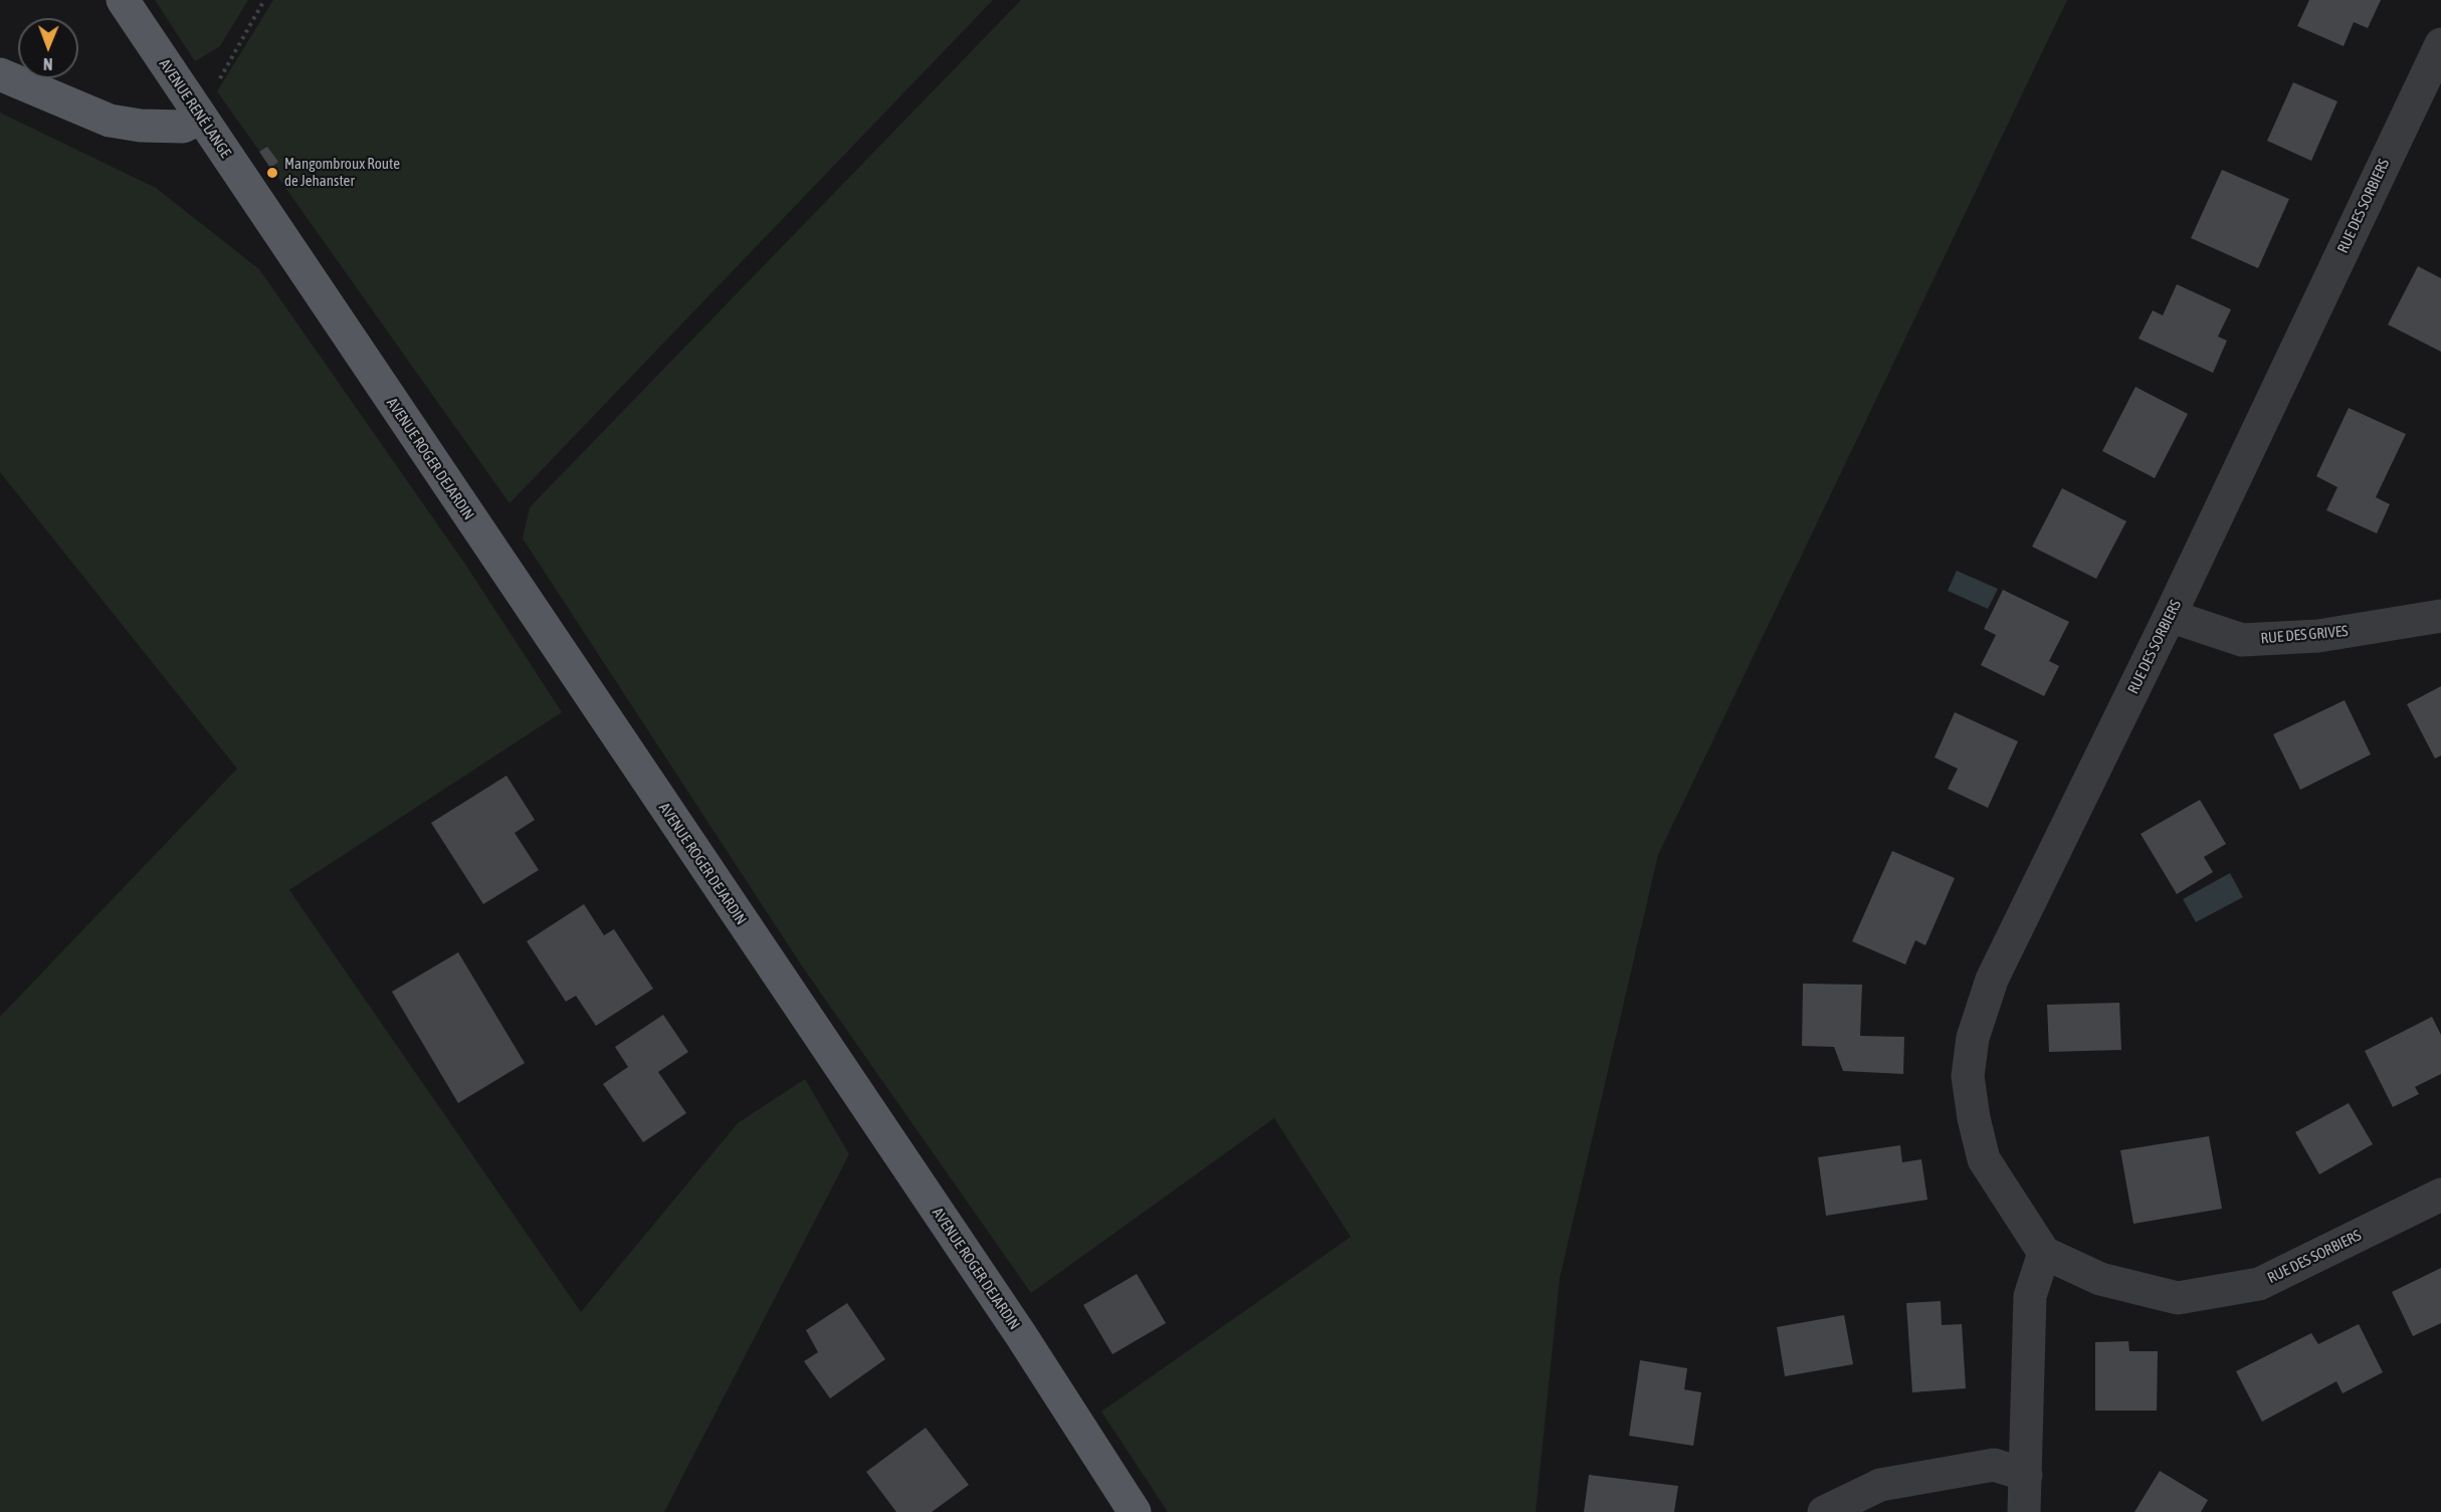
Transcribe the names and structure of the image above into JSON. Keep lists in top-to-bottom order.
{
  "streets": {
    "main road": ["AVENUE RENÉ LANGE", "AVENUE ROGER DEJARDIN"],
    "street": ["RUE DES SORBIERS", "RUE DES GRIVES"]
  },
  "crossings": [
    ["AVENUE RENÉ LANGE", "AVENUE ROGER DEJARDIN"],
    ["RUE DES SORBIERS", "RUE DES GRIVES"]
  ],
  "places": ["Mangombroux Route de Jehanster"],
  "north": "bottom"
}
